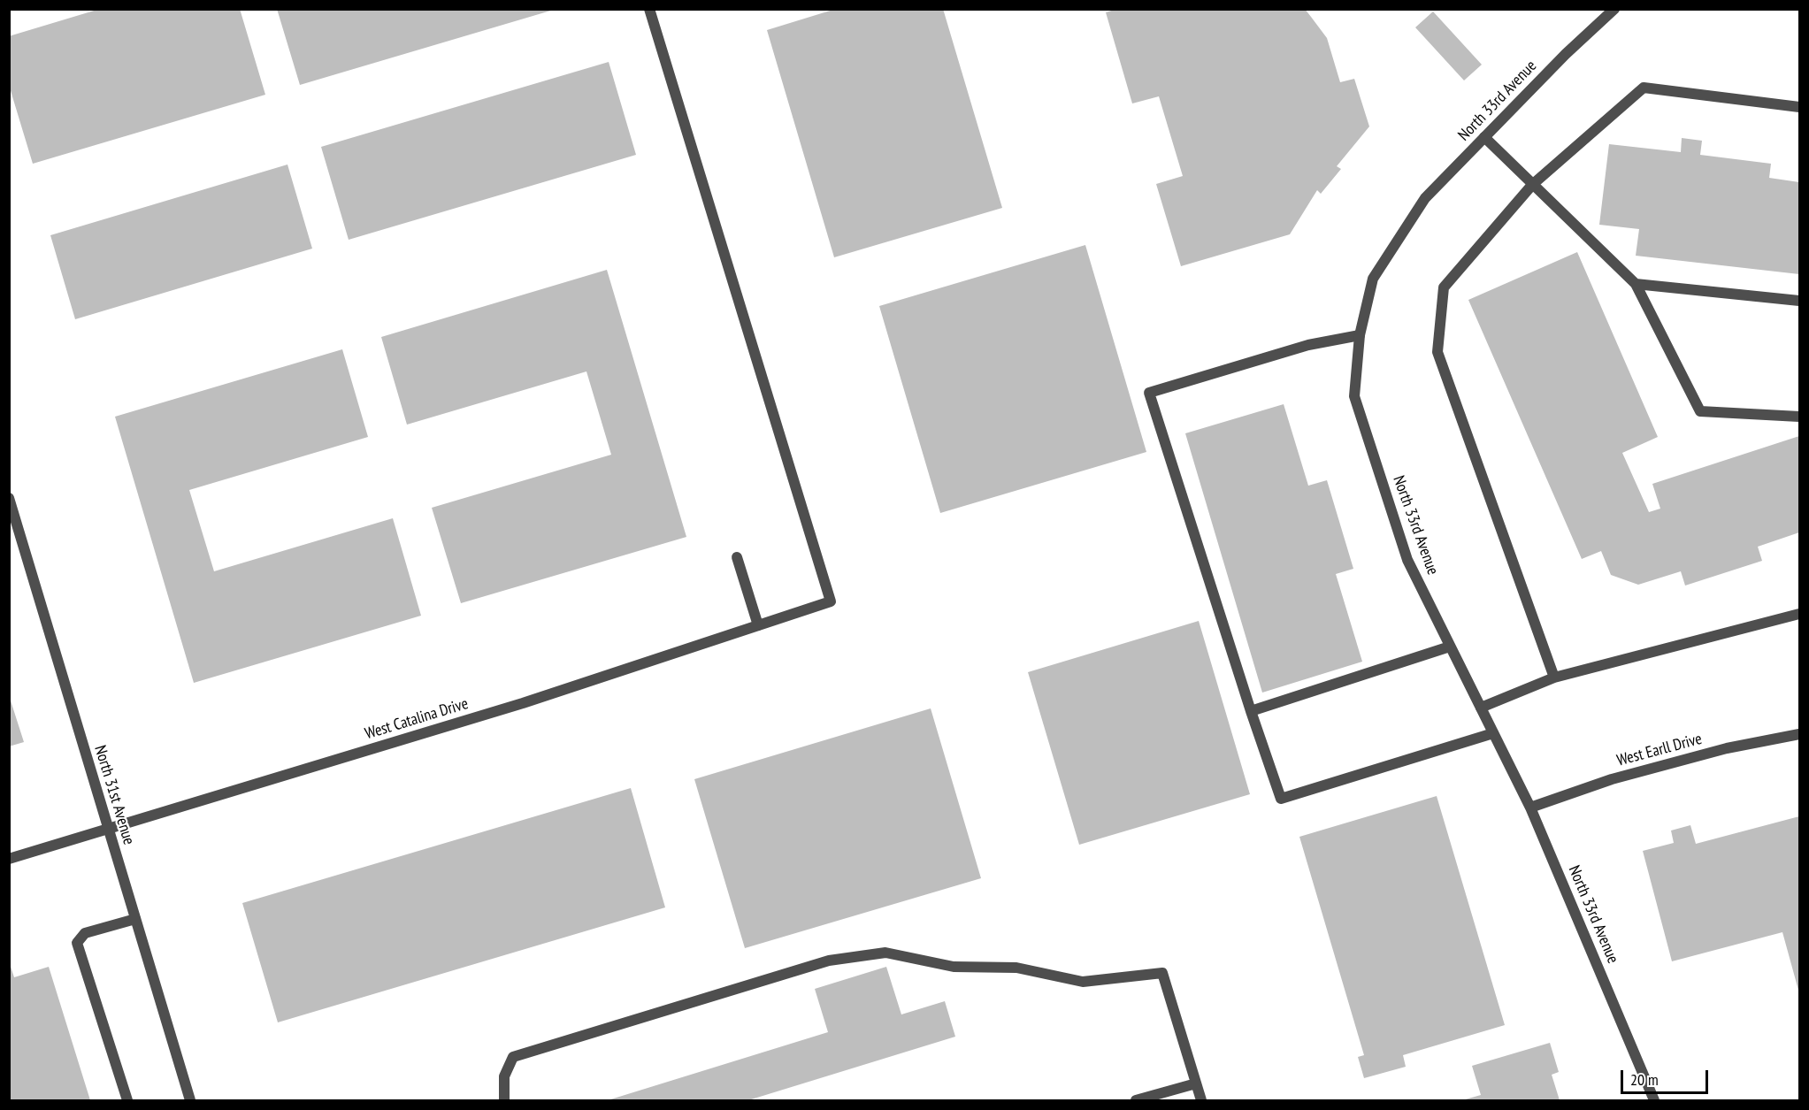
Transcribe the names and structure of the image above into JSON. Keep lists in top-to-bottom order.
{
  "streets": {
    "street": [
      "North 33rd Avenue",
      "West Catalina Drive",
      "West Earll Drive",
      "North 31st Avenue"
    ]
  },
  "crossings": [
    ["North 33rd Avenue", "West Earll Drive"],
    ["West Catalina Drive", "North 31st Avenue"]
  ],
  "scale_bar": "20 m"
}
